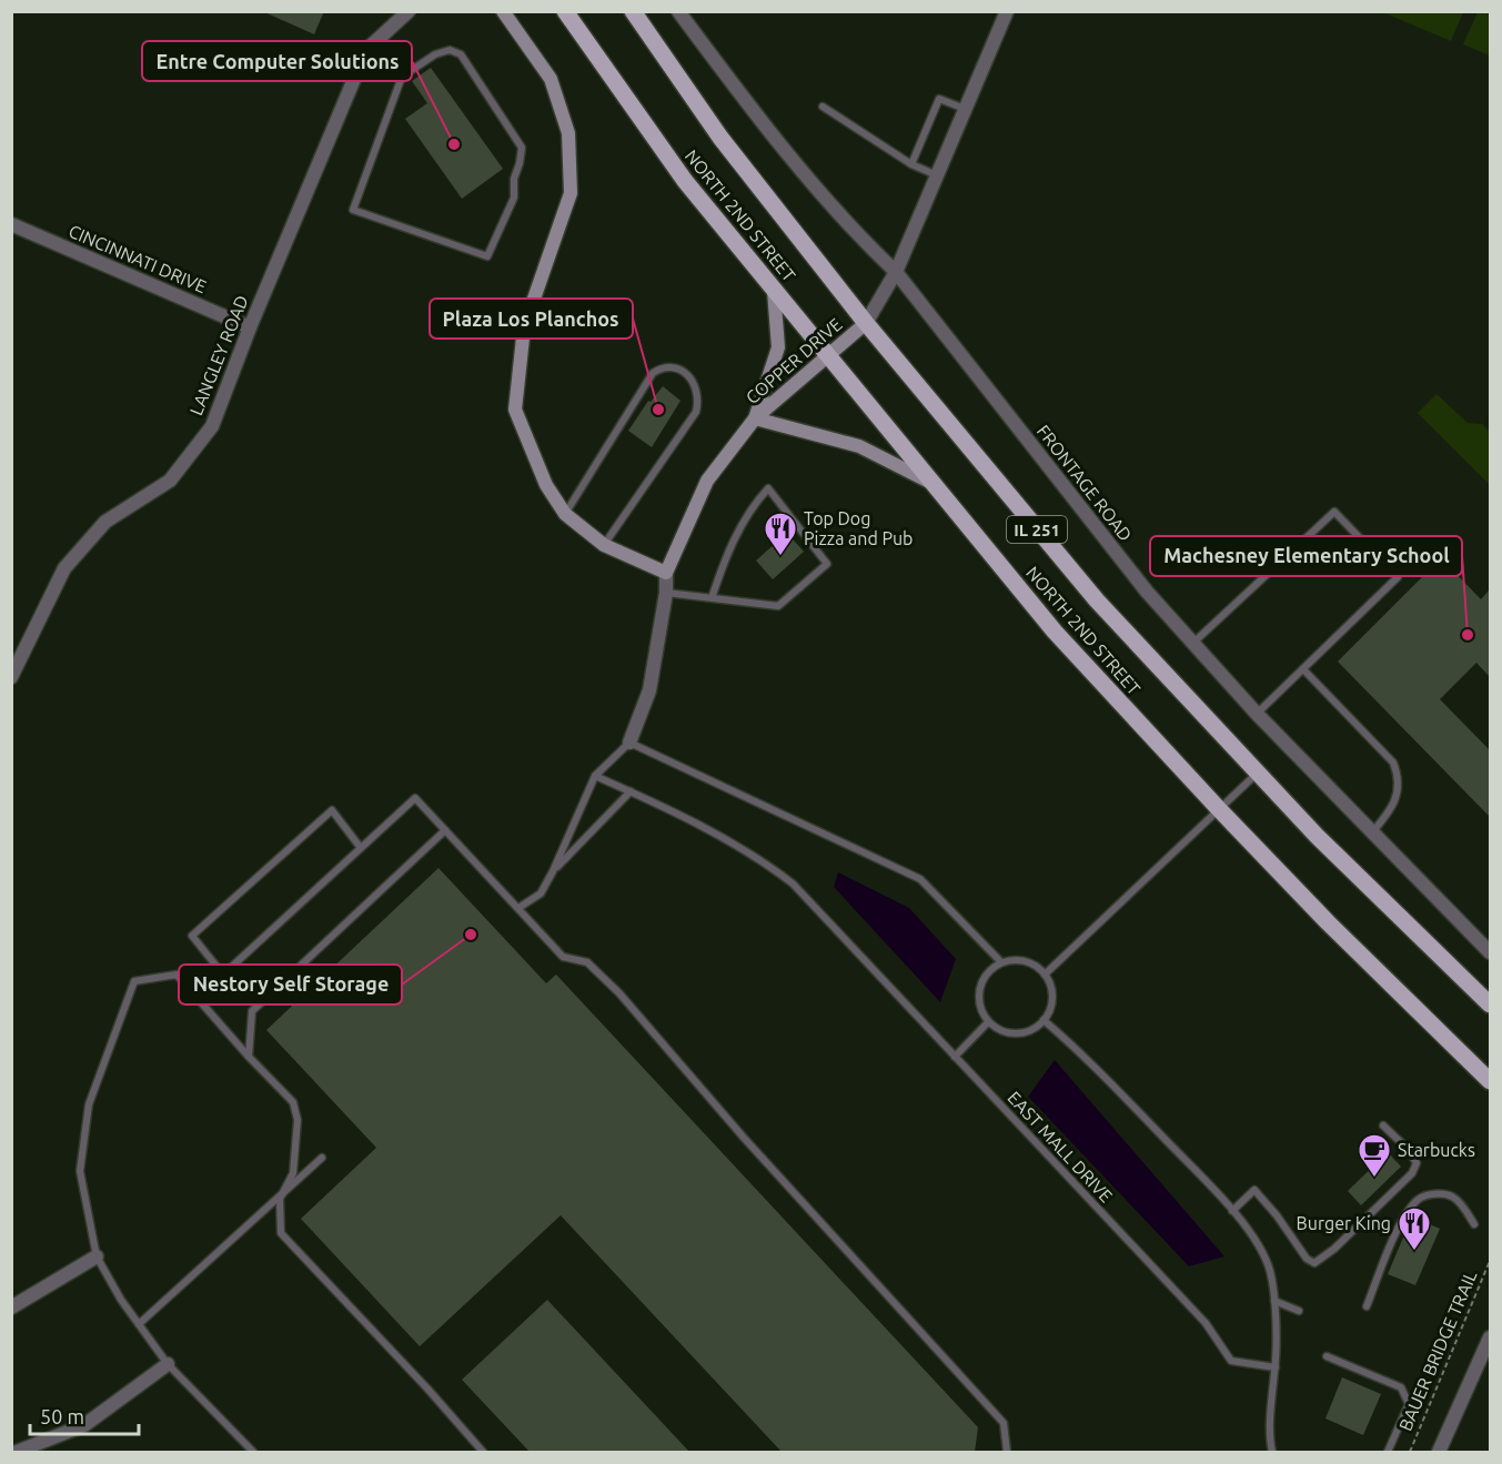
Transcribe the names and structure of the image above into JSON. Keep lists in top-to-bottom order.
{
  "streets": {
    "main road": ["NORTH 2ND STREET", "IL 251"],
    "street": [
      "CINCINNATI DRIVE",
      "LANGLEY ROAD",
      "COPPER DRIVE",
      "FRONTAGE ROAD"
    ],
    "lane": ["EAST MALL DRIVE"],
    "path": ["BAUER BRIDGE TRAIL"]
  },
  "crossings": [
    ["NORTH 2ND STREET", "COPPER DRIVE"],
    ["CINCINNATI DRIVE", "LANGLEY ROAD"],
    ["COPPER DRIVE", "FRONTAGE ROAD"]
  ],
  "places": {
    "other": [
      "Entre Computer Solutions",
      "Plaza Los Planchos",
      "Machesney Elementary School",
      "Nestory Self Storage"
    ],
    "restaurant": ["Top Dog Pizza and Pub", "Burger King"],
    "cafe": ["Starbucks"]
  },
  "scale_bar": "50 m"
}
